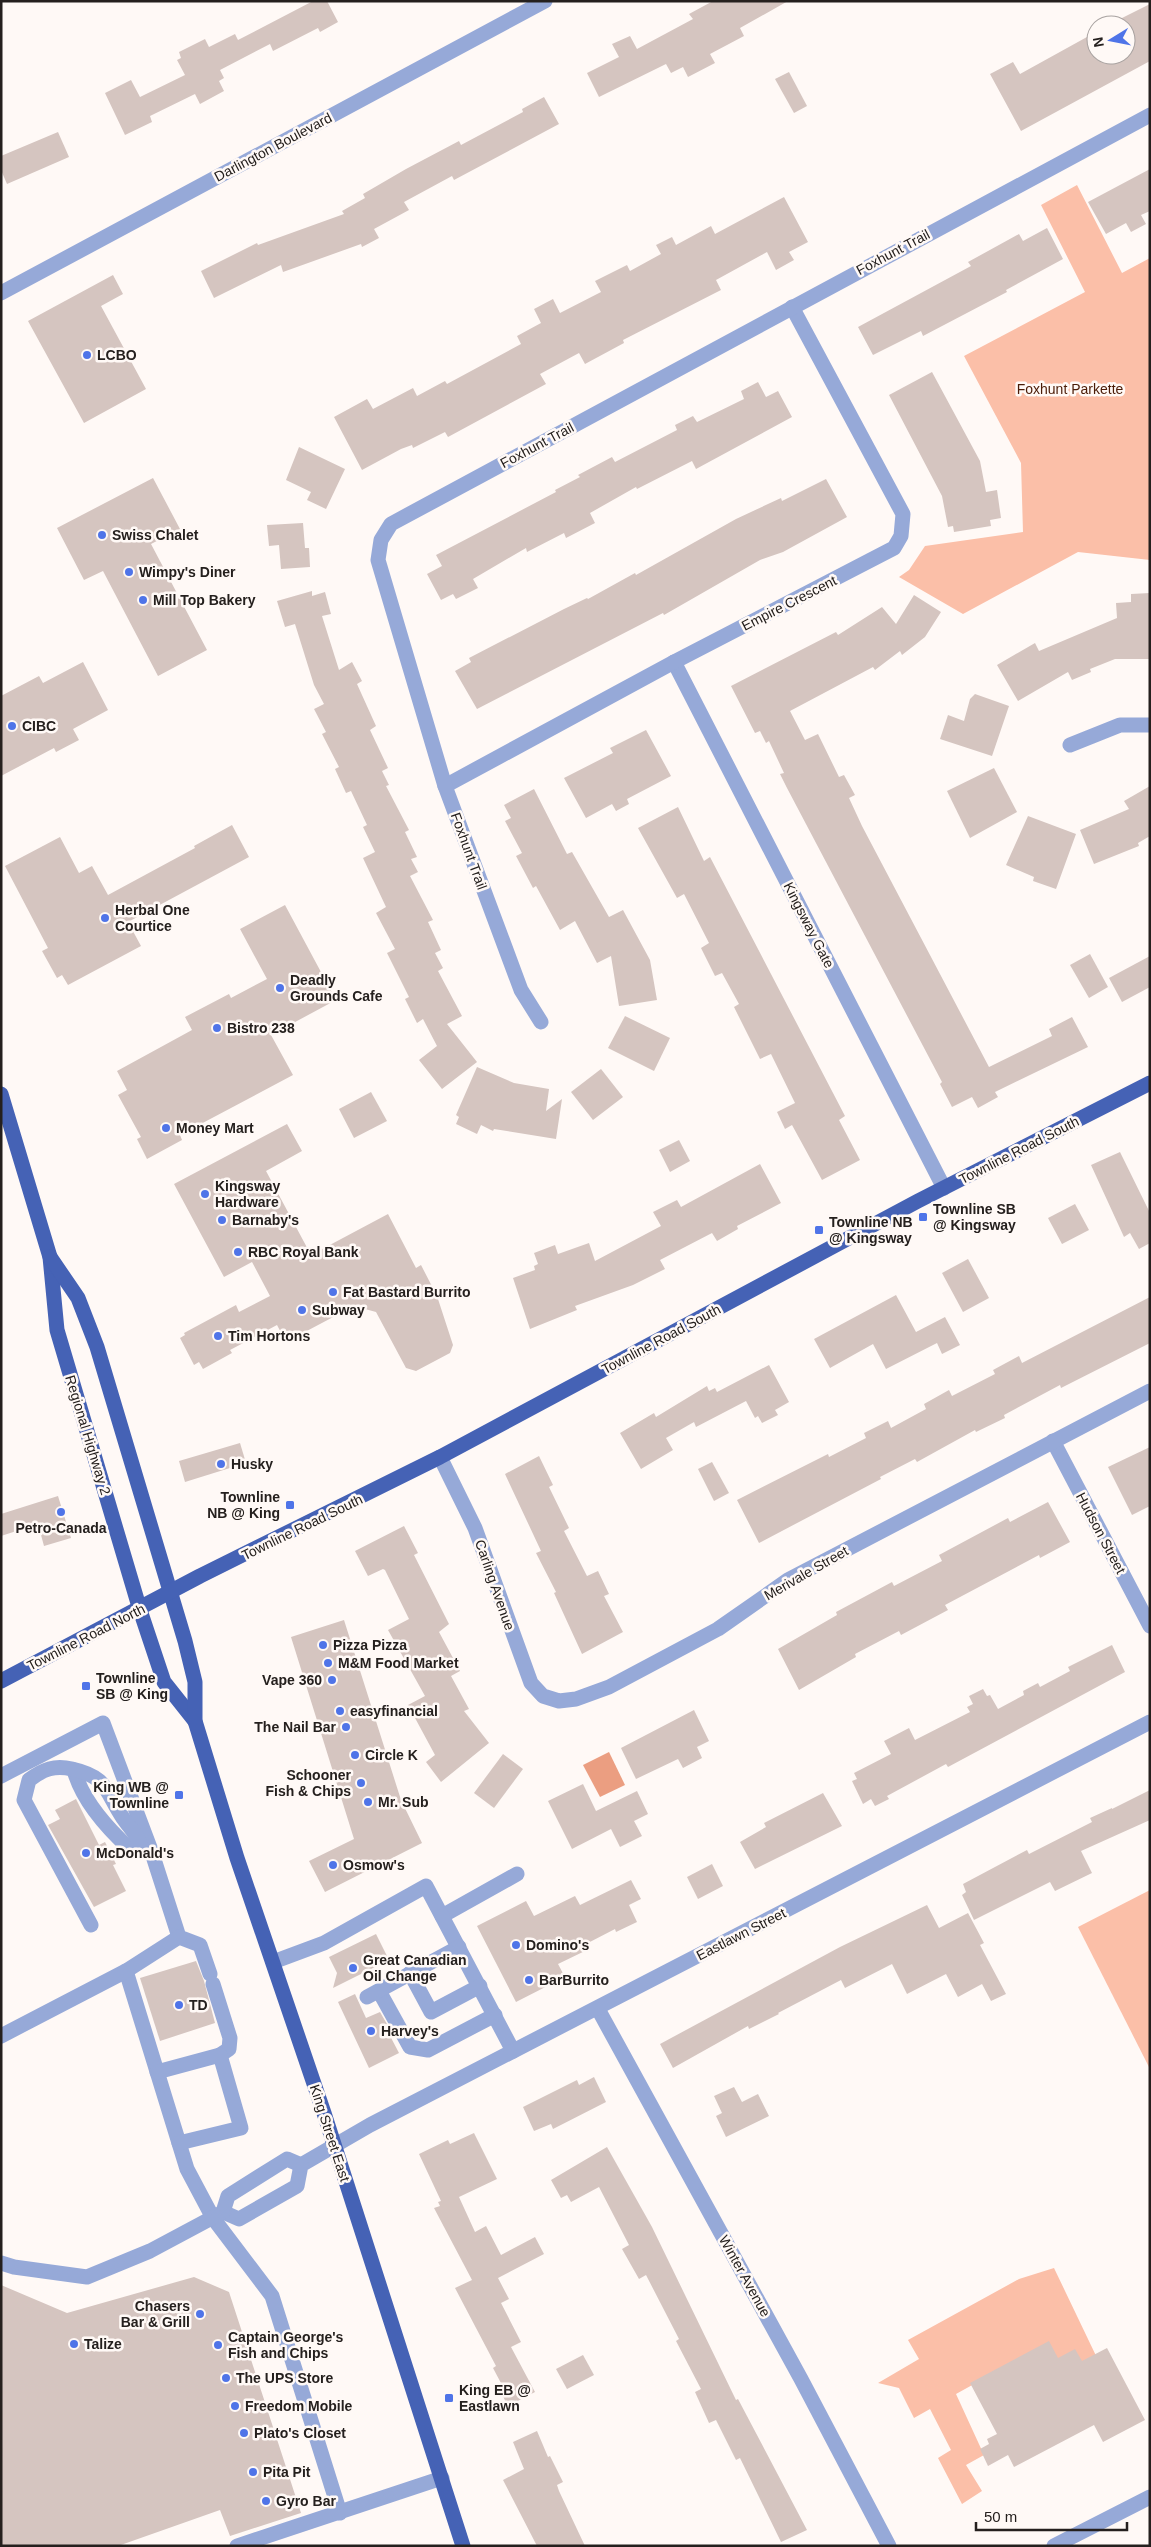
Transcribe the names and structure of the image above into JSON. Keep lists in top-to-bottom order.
{
  "streets": {
    "main road": [
      "Townline Road South",
      "Regional Highway 2",
      "Townline Road North",
      "King Street East"
    ],
    "street": [
      "Darlington Boulevard",
      "Foxhunt Trail",
      "Empire Crescent",
      "Kingsway Gate",
      "Hudson Street",
      "Merivale Street",
      "Carling Avenue",
      "Eastlawn Street",
      "Winter Avenue"
    ]
  },
  "crossings": [
    ["Foxhunt Trail", "Empire Crescent"],
    ["Empire Crescent", "Kingsway Gate"],
    ["Kingsway Gate", "Townline Road South"],
    ["Townline Road South", "Regional Highway 2"],
    ["Townline Road South", "Carling Avenue"],
    ["Townline Road South", "Townline Road North"],
    ["Townline Road South", "King Street East"],
    ["Regional Highway 2", "Townline Road North"],
    ["Regional Highway 2", "King Street East"],
    ["Hudson Street", "Merivale Street"],
    ["Merivale Street", "Carling Avenue"],
    ["Townline Road North", "King Street East"],
    ["Eastlawn Street", "King Street East"],
    ["Eastlawn Street", "Winter Avenue"]
  ],
  "parks": ["Foxhunt Parkette"],
  "places": {
    "other": [
      "LCBO",
      "Swiss Chalet",
      "Wimpy's Diner",
      "Mill Top Bakery",
      "CIBC",
      "Herbal One Courtice",
      "Deadly Grounds Cafe",
      "Bistro 238",
      "Money Mart",
      "Kingsway Hardware",
      "Barnaby's",
      "RBC Royal Bank",
      "Fat Bastard Burrito",
      "Subway",
      "Tim Hortons",
      "Husky",
      "Petro-Canada",
      "Pizza Pizza",
      "M&M Food Market",
      "Vape 360",
      "easyfinancial",
      "The Nail Bar",
      "Circle K",
      "Schooner Fish & Chips",
      "Mr. Sub",
      "McDonald's",
      "Osmow's",
      "Domino's",
      "Great Canadian Oil Change",
      "BarBurrito",
      "TD",
      "Harvey's",
      "Chasers Bar & Grill",
      "Talize",
      "Captain George's Fish and Chips",
      "The UPS Store",
      "Freedom Mobile",
      "Plato's Closet",
      "Pita Pit",
      "Gyro Bar"
    ],
    "transit": [
      "Townline SB @ Kingsway",
      "Townline NB @ Kingsway",
      "Townline NB @ King",
      "Townline SB @ King",
      "King WB @ Townline",
      "King EB @ Eastlawn"
    ]
  },
  "scale_bar": "50 m",
  "north": "left"
}
